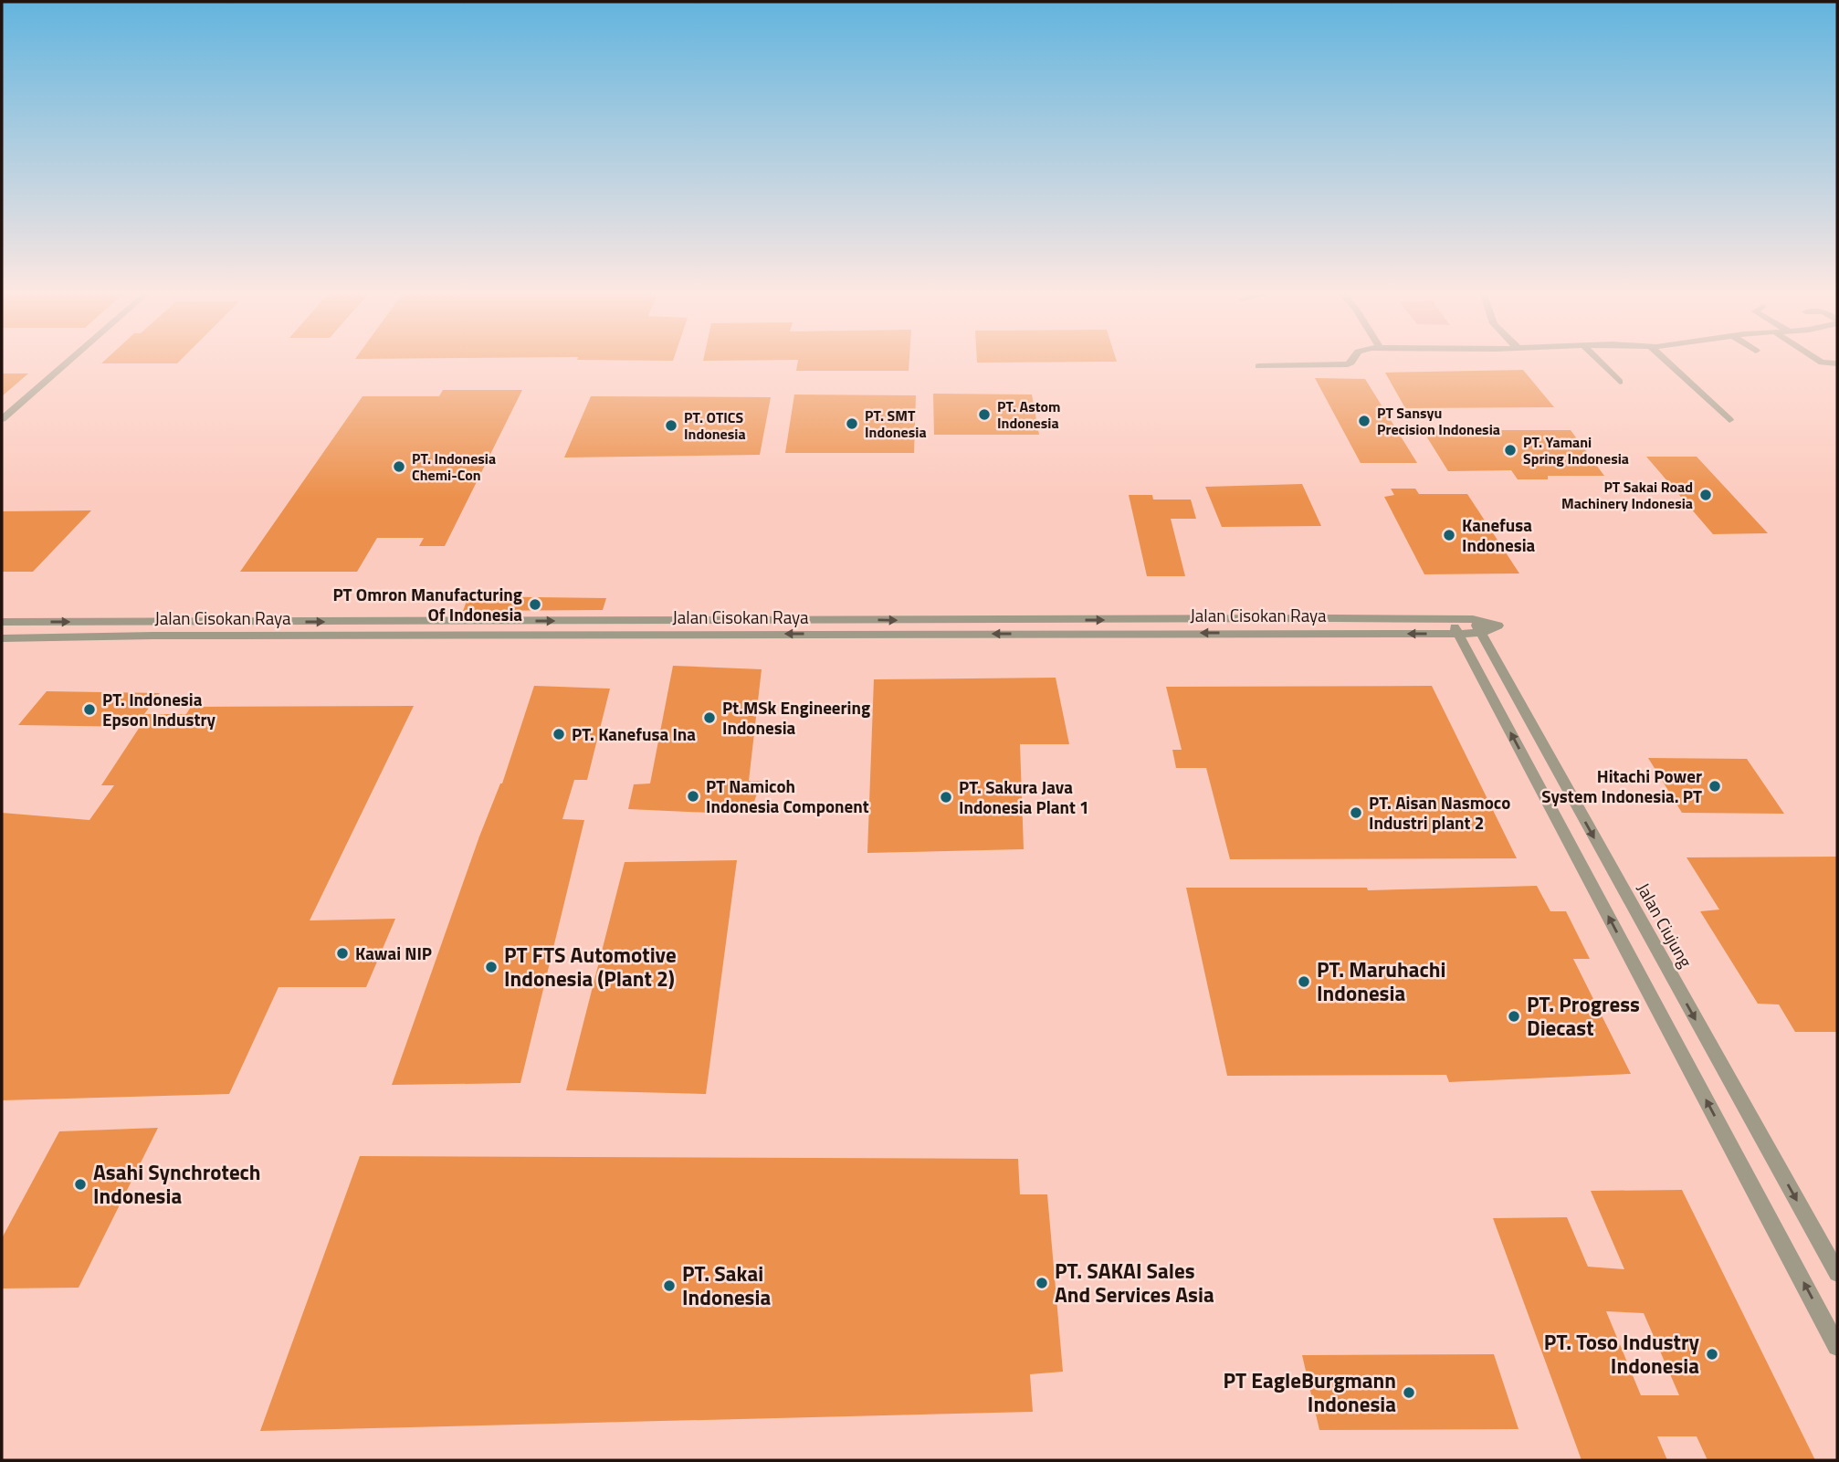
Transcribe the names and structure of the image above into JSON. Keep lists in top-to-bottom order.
{
  "streets": {
    "street": ["Jalan Cisokan Raya", "Jalan Ciujung"]
  },
  "crossings": [
    ["Jalan Cisokan Raya", "Jalan Ciujung"]
  ],
  "places": [
    "PT. Astom Indonesia",
    "PT Sansyu Precision Indonesia",
    "PT. SMT Indonesia",
    "PT. OTICS Indonesia",
    "PT. Yamani Spring Indonesia",
    "PT. Indonesia Chemi-Con",
    "PT Sakai Road Machinery Indonesia",
    "Kanefusa Indonesia",
    "PT Omron Manufacturing Of Indonesia",
    "PT. Indonesia Epson Industry",
    "Pt.MSk Engineering Indonesia",
    "PT. Kanefusa Ina",
    "Hitachi Power System Indonesia. PT",
    "PT Namicoh Indonesia Component",
    "PT. Sakura Java Indonesia Plant 1",
    "PT. Aisan Nasmoco Industri plant 2",
    "Kawai NIP",
    "PT FTS Automotive Indonesia (Plant 2)",
    "PT. Maruhachi Indonesia",
    "PT. Progress Diecast",
    "Asahi Synchrotech Indonesia",
    "PT. SAKAI Sales And Services Asia",
    "PT. Sakai Indonesia",
    "PT. Toso Industry Indonesia",
    "PT EagleBurgmann Indonesia"
  ]
}
